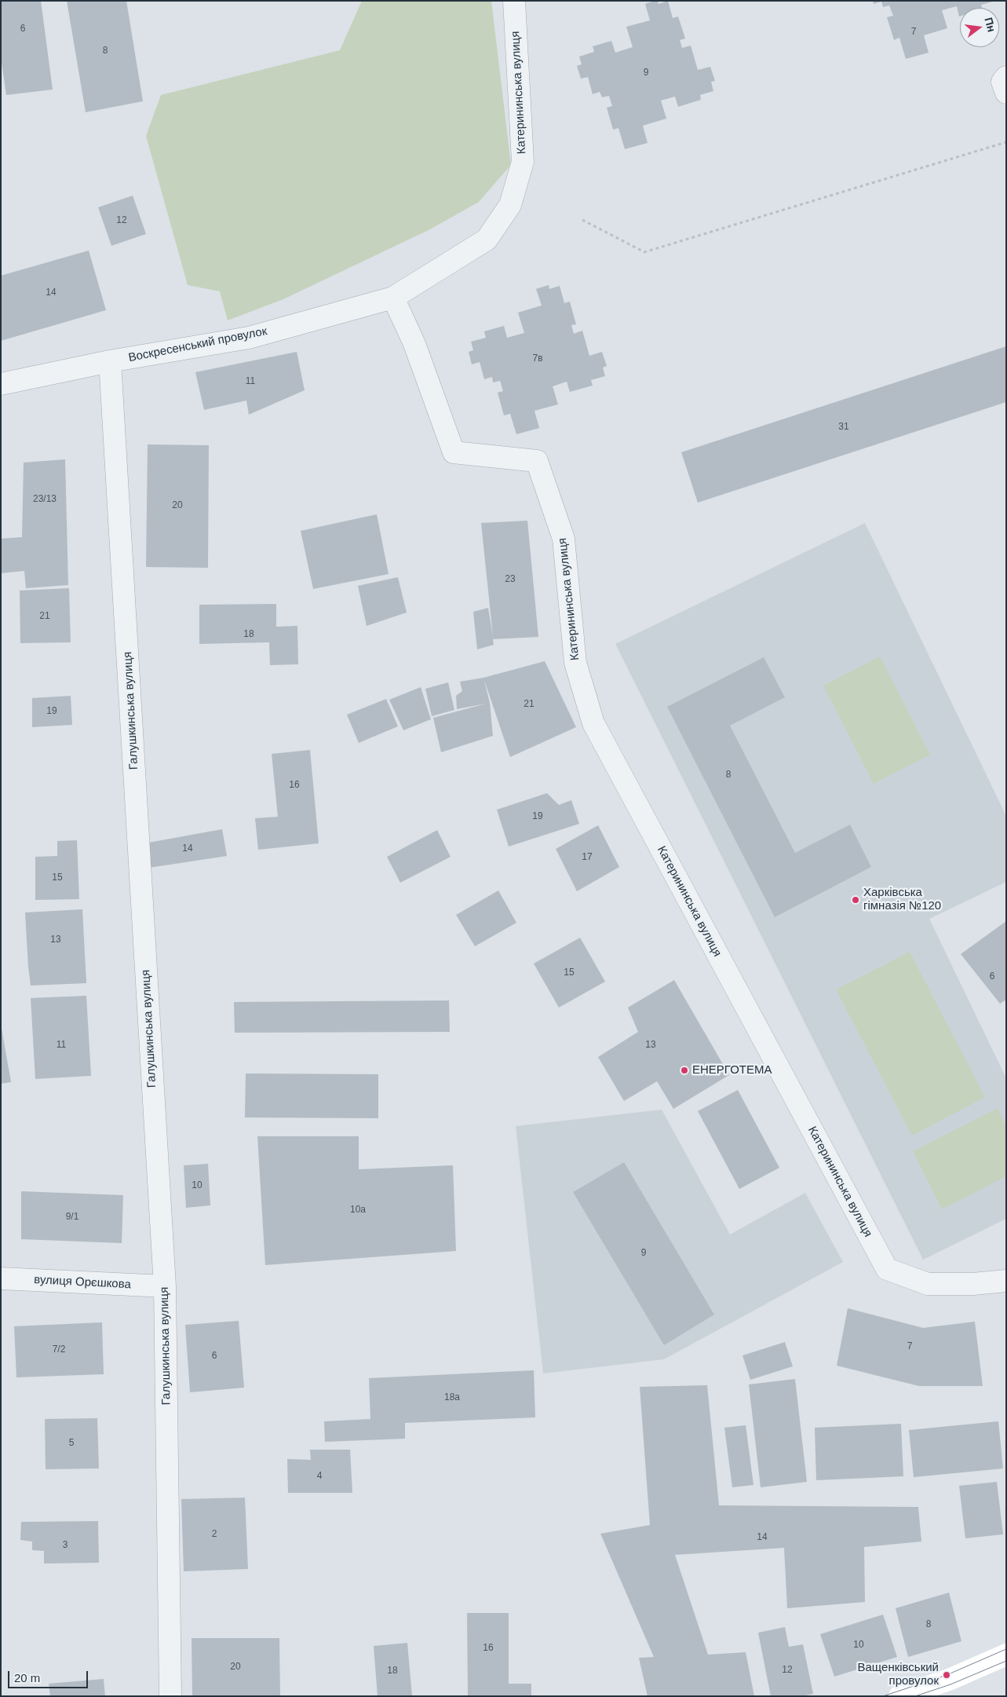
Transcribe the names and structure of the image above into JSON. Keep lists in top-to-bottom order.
{
  "streets": {
    "street": [
      "Катерининська вулиця",
      "Воскресенський провулок",
      "Галушкинська вулиця",
      "вулиця Орєшкова"
    ]
  },
  "crossings": [
    ["Катерининська вулиця", "Воскресенський провулок"],
    ["Воскресенський провулок", "Галушкинська вулиця"],
    ["Галушкинська вулиця", "вулиця Орєшкова"]
  ],
  "places": ["Харківська гімназія №120", "ЕНЕРГОТЕМА", "Ващенківський провулок"],
  "house_numbers": [
    "6",
    "7",
    "8",
    "9",
    "12",
    "14",
    "7в",
    "11",
    "31",
    "23/13",
    "20",
    "23",
    "21",
    "18",
    "21",
    "19",
    "8",
    "16",
    "19",
    "14",
    "17",
    "15",
    "13",
    "15",
    "6",
    "11",
    "13",
    "10",
    "10а",
    "9/1",
    "9",
    "7",
    "7/2",
    "6",
    "18а",
    "5",
    "4",
    "2",
    "14",
    "3",
    "8",
    "10",
    "16",
    "20",
    "12",
    "18"
  ],
  "scale_bar": "20 m",
  "north": "right"
}
